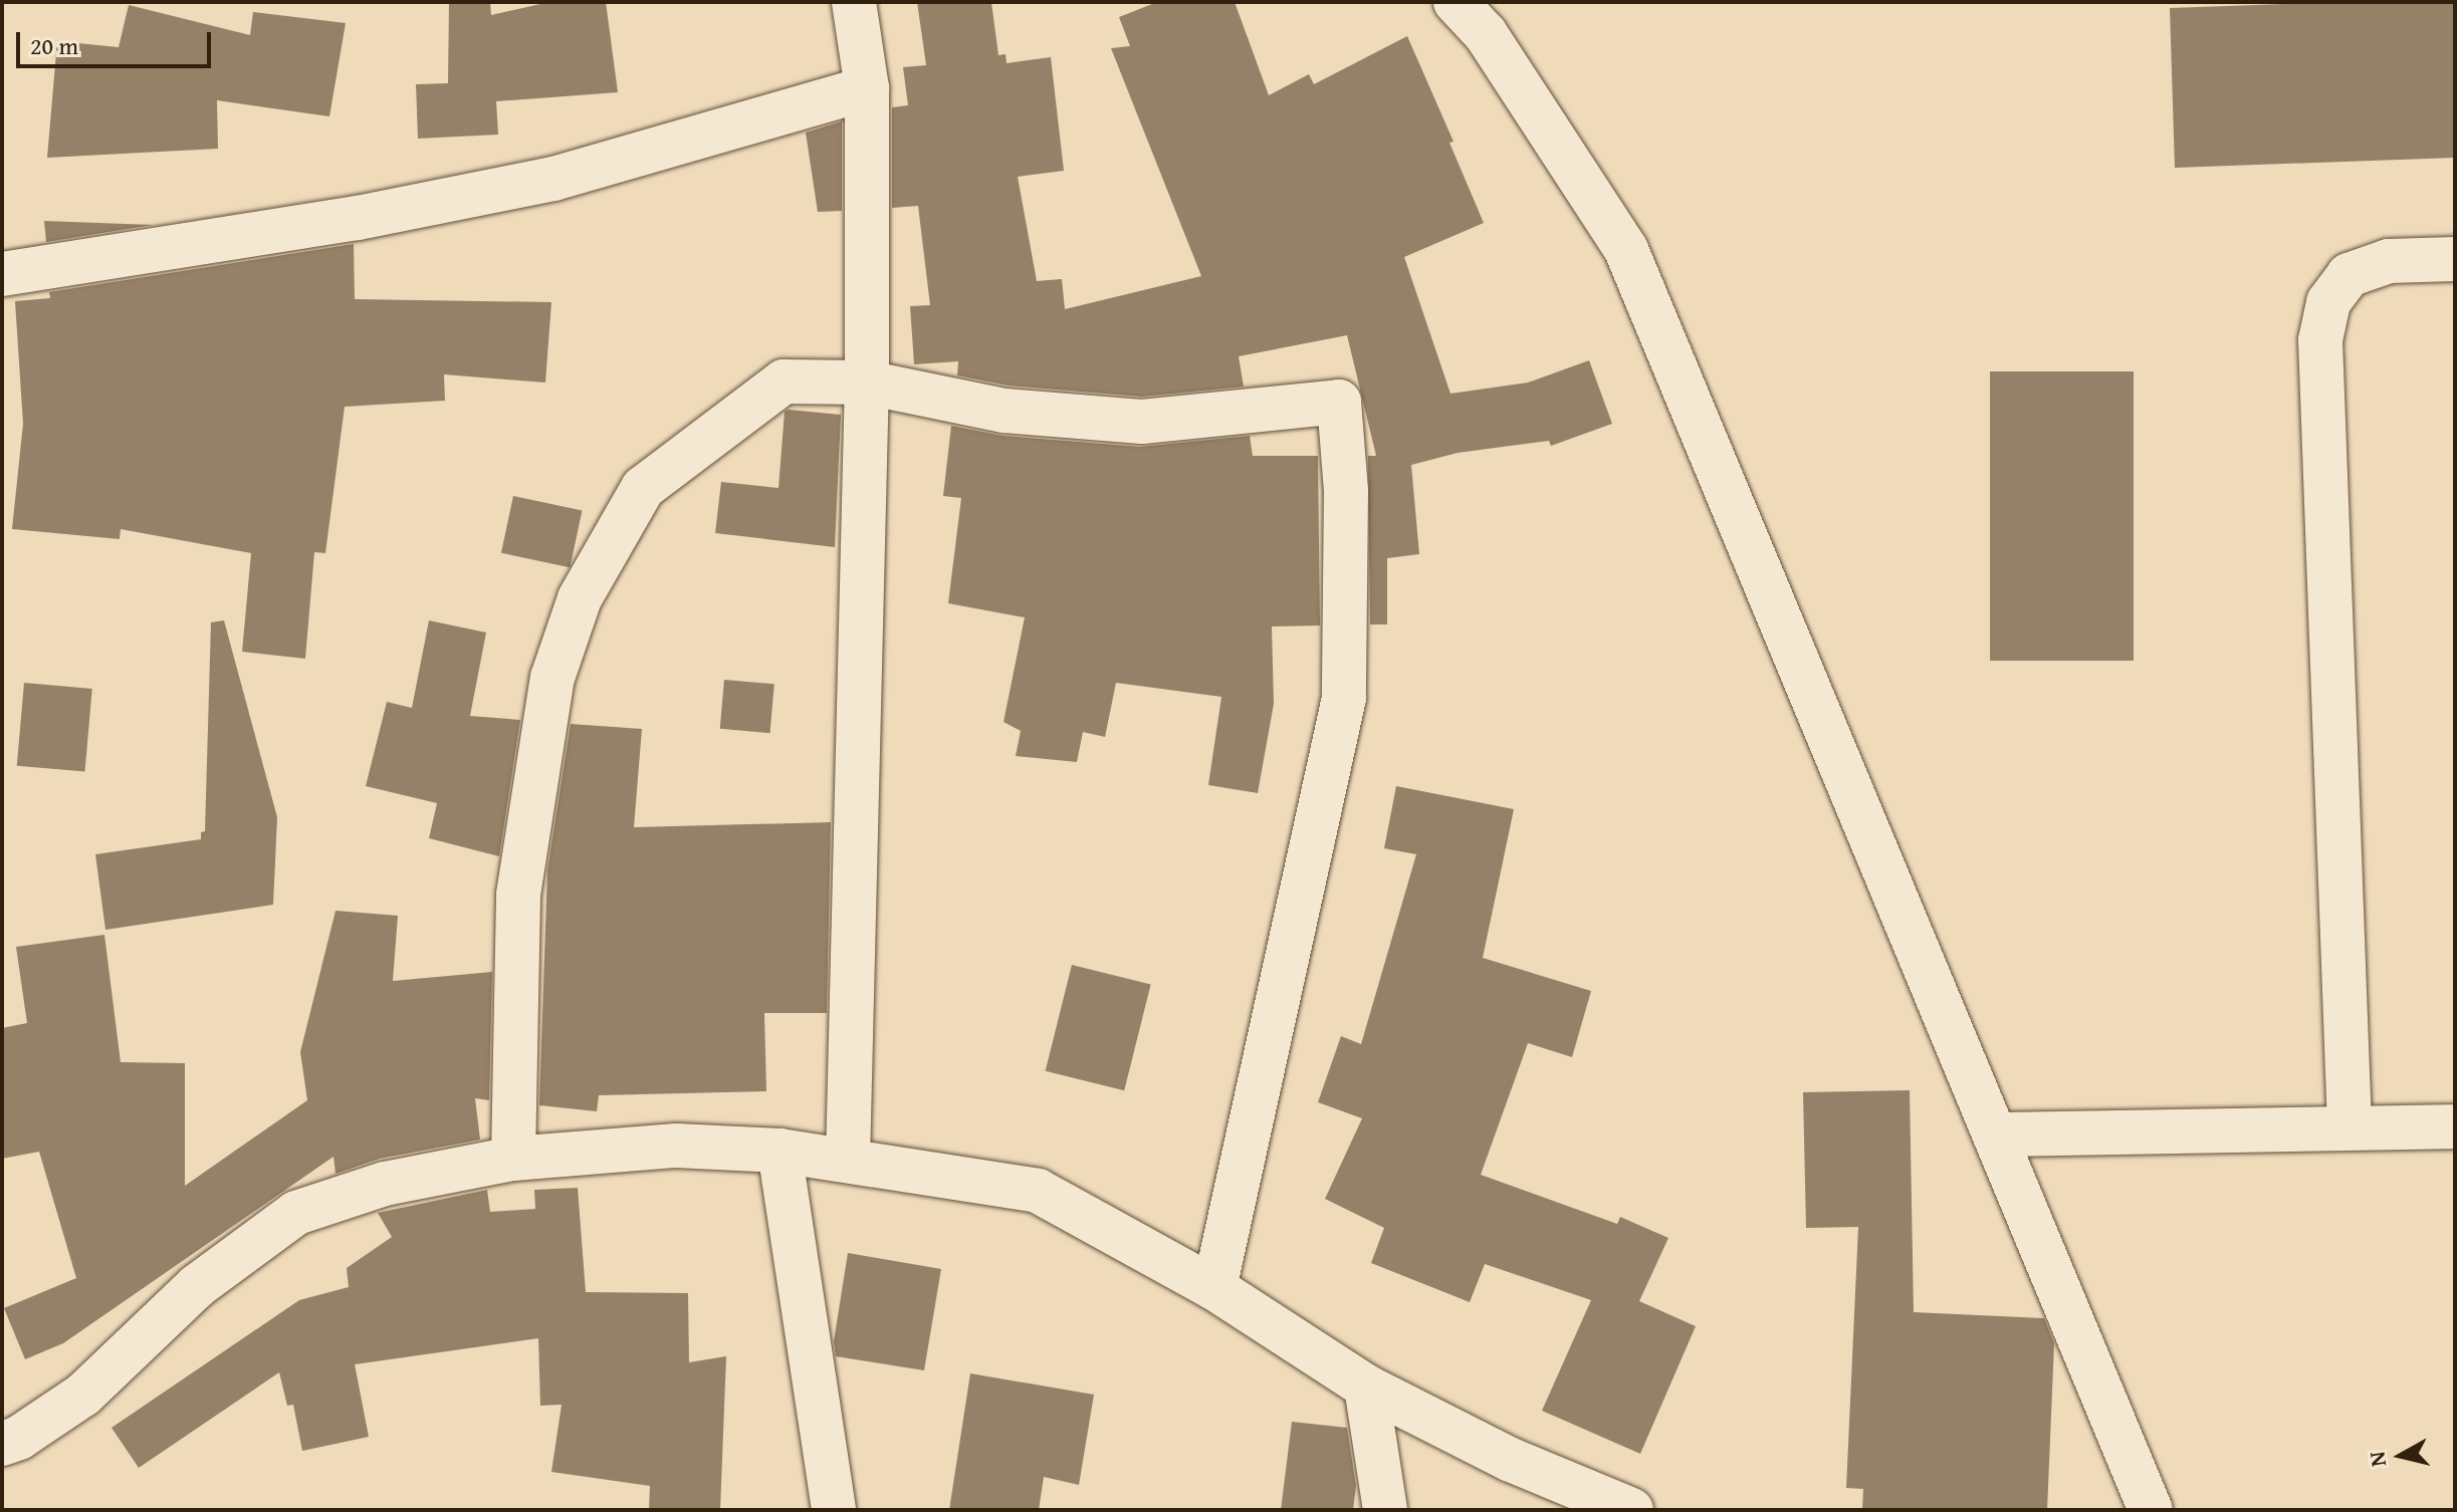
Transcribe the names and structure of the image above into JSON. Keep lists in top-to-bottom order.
{
  "scale_bar": "20 m",
  "north": "left"
}
